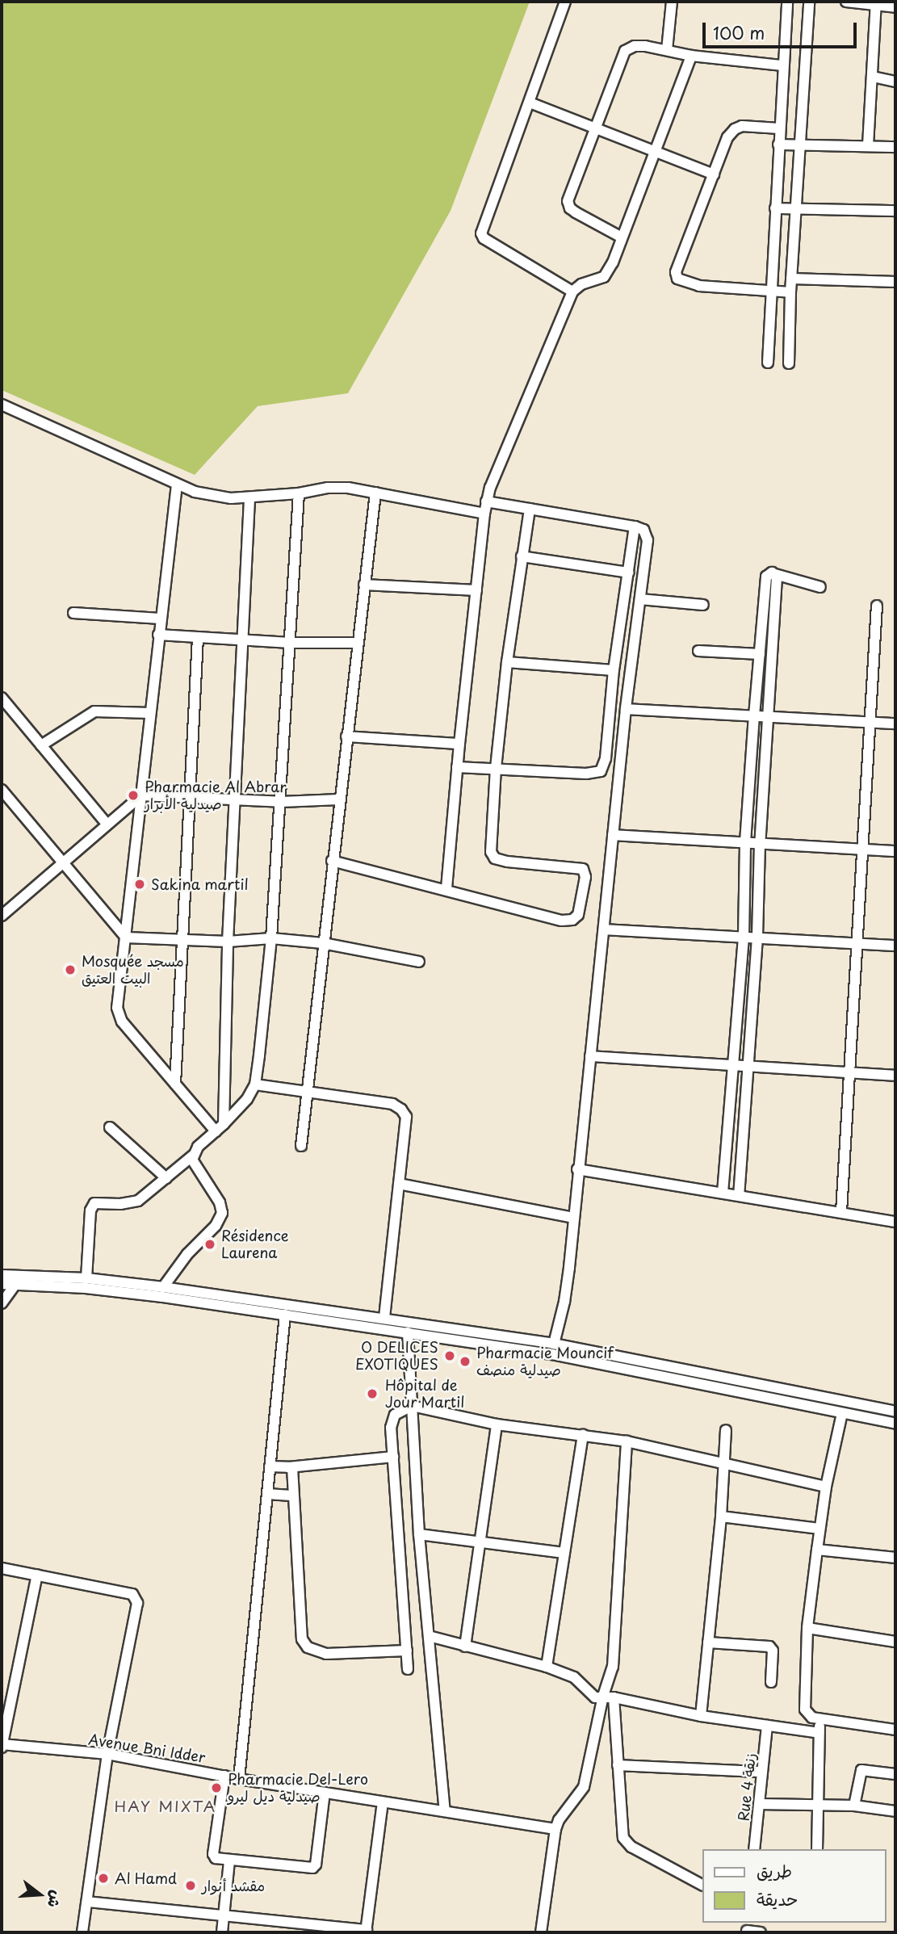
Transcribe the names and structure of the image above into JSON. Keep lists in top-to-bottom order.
{
  "streets": {
    "street": ["Avenue Bni Idder", "Rue 4 زنقة"]
  },
  "districts": ["HAY MIXTA"],
  "places": [
    "Pharmacie Al Abrar صيدلية الأبرار",
    "Sakina martil",
    "Mosquée مسجد البيت العتيق",
    "Résidence Laurena",
    "O DELICES EXOTIQUES",
    "Pharmacie Mouncif صيدلية منصف",
    "Hôpital de Jour Martil",
    "Pharmacie Del-Lero صيدلية ديل ليرو",
    "Al Hamd",
    "مقشد أنوار"
  ],
  "legend": ["طريق", "حديقة"],
  "scale_bar": "100 m",
  "north": "right"
}
